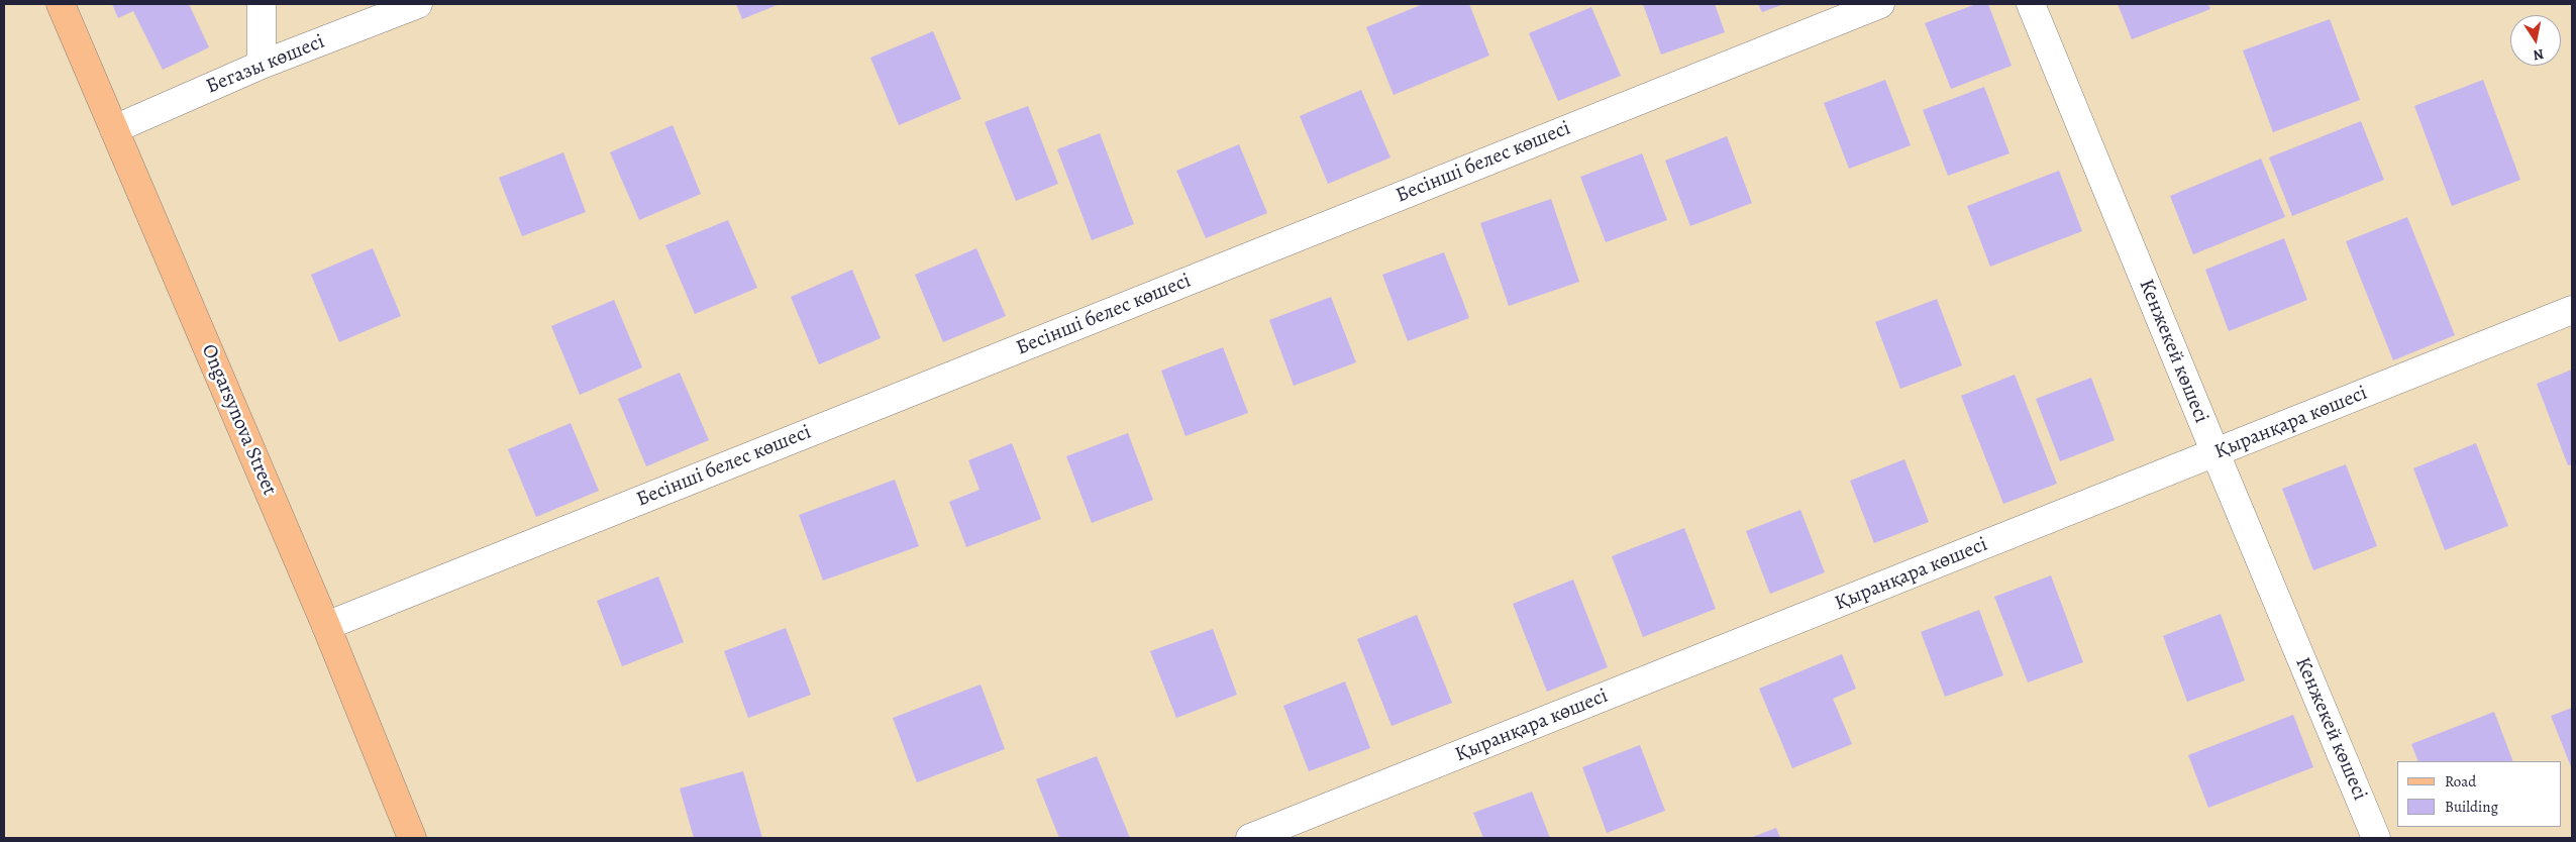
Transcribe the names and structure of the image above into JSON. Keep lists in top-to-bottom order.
{
  "streets": {
    "main road": ["Ongarsynova Street"],
    "street": [
      "Бегазы көшесі",
      "Бесінші белес көшесі",
      "Кенжекей көшесі",
      "Қыранқара көшесі"
    ]
  },
  "crossings": [
    ["Бегазы көшесі", "Ongarsynova Street"],
    ["Бесінші белес көшесі", "Ongarsynova Street"],
    ["Кенжекей көшесі", "Қыранқара көшесі"]
  ],
  "legend": ["Road", "Building"],
  "north": "bottom"
}
